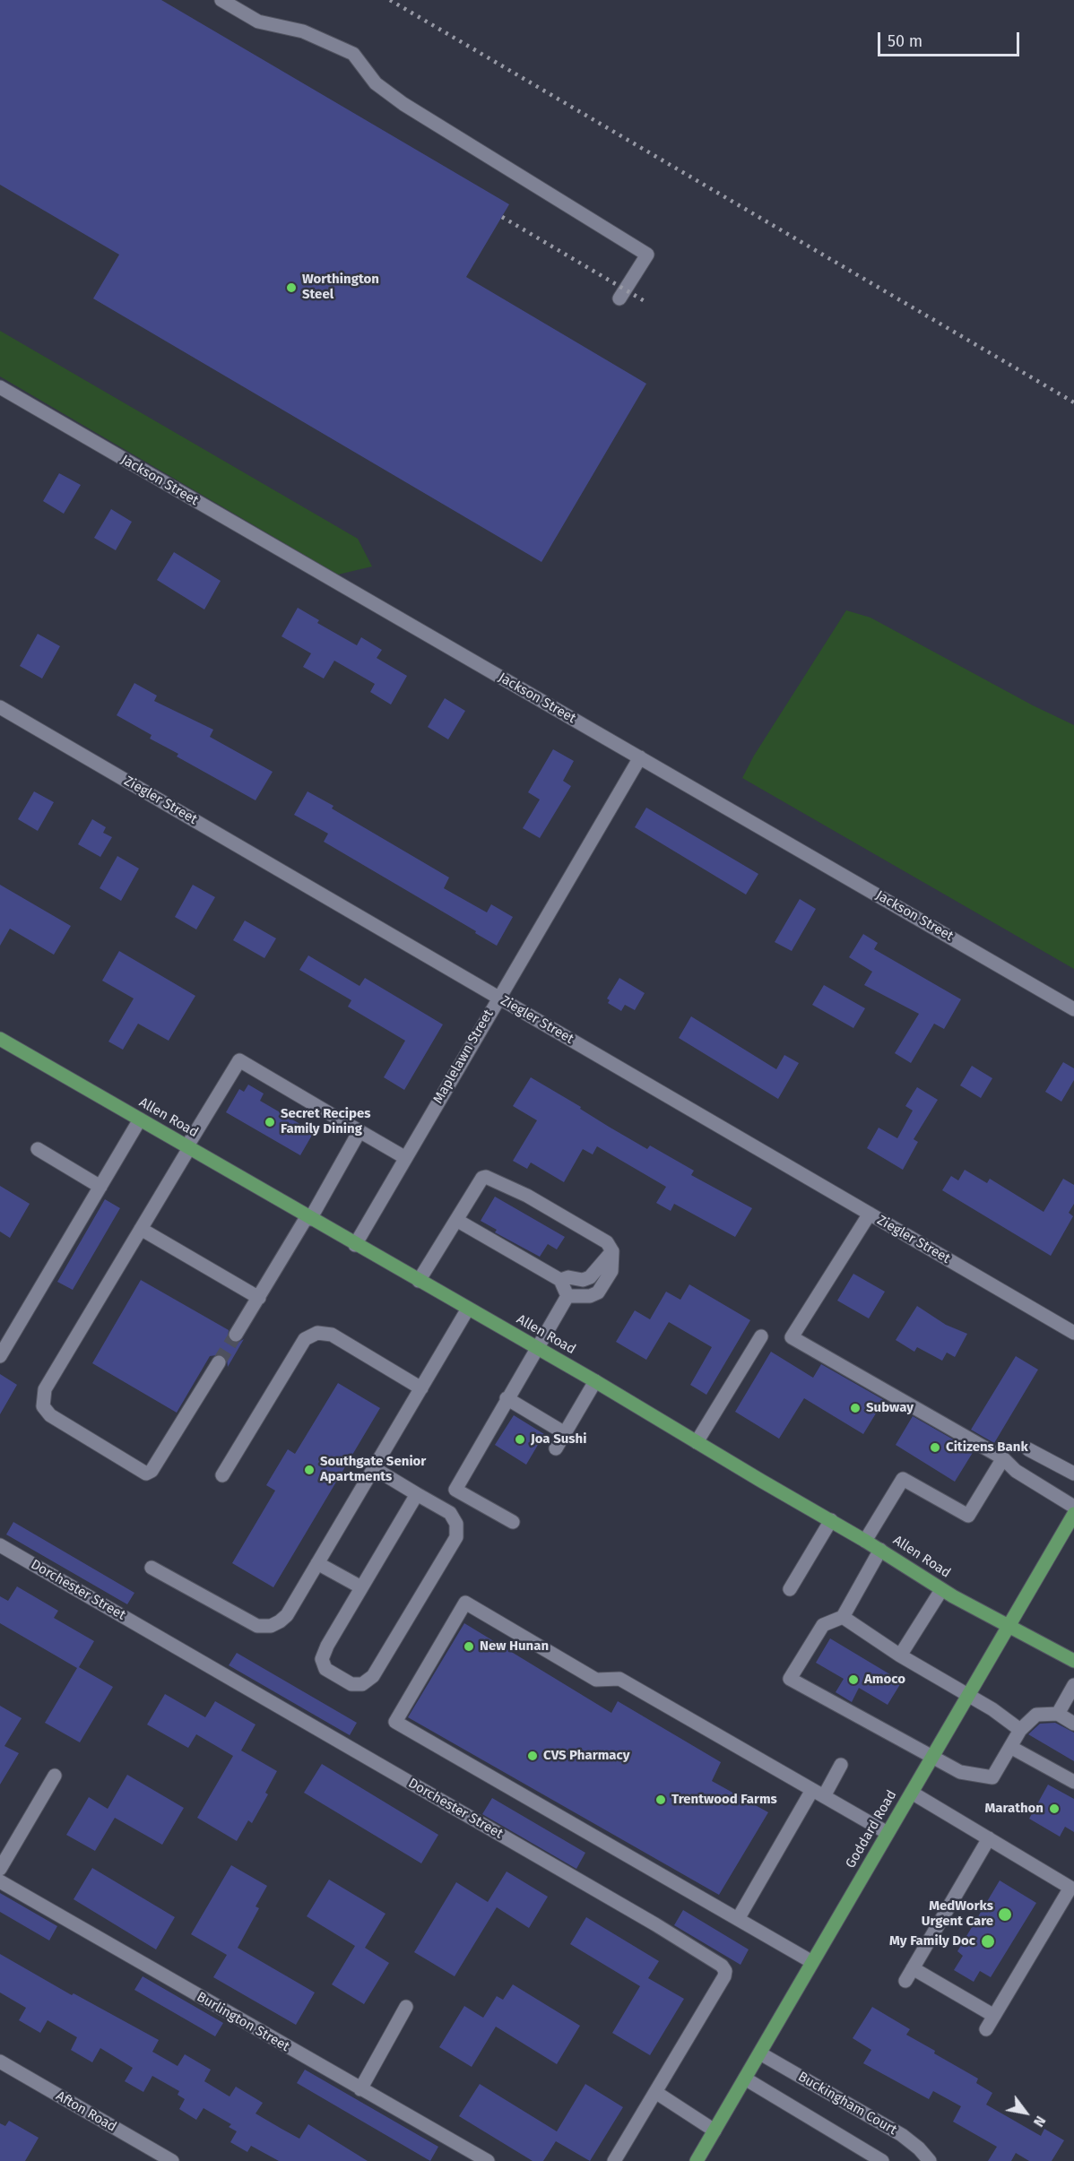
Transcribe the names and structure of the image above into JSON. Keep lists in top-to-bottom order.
{
  "streets": {
    "main road": ["Allen Road", "Goddard Road"],
    "street": [
      "Jackson Street",
      "Ziegler Street",
      "Maplelawn Street",
      "Dorchester Street",
      "Burlington Street",
      "Buckingham Court",
      "Afton Road"
    ]
  },
  "crossings": [
    ["Jackson Street", "Maplelawn Street"],
    ["Ziegler Street", "Maplelawn Street"],
    ["Maplelawn Street", "Allen Road"],
    ["Allen Road", "Goddard Road"],
    ["Goddard Road", "Buckingham Court"]
  ],
  "places": [
    "Worthington Steel",
    "Secret Recipes Family Dining",
    "Subway",
    "Joa Sushi",
    "Citizens Bank",
    "Southgate Senior Apartments",
    "New Hunan",
    "Amoco",
    "CVS Pharmacy",
    "Trentwood Farms",
    "Marathon",
    "MedWorks Urgent Care",
    "My Family Doc"
  ],
  "scale_bar": "50 m",
  "north": "bottom right"
}
